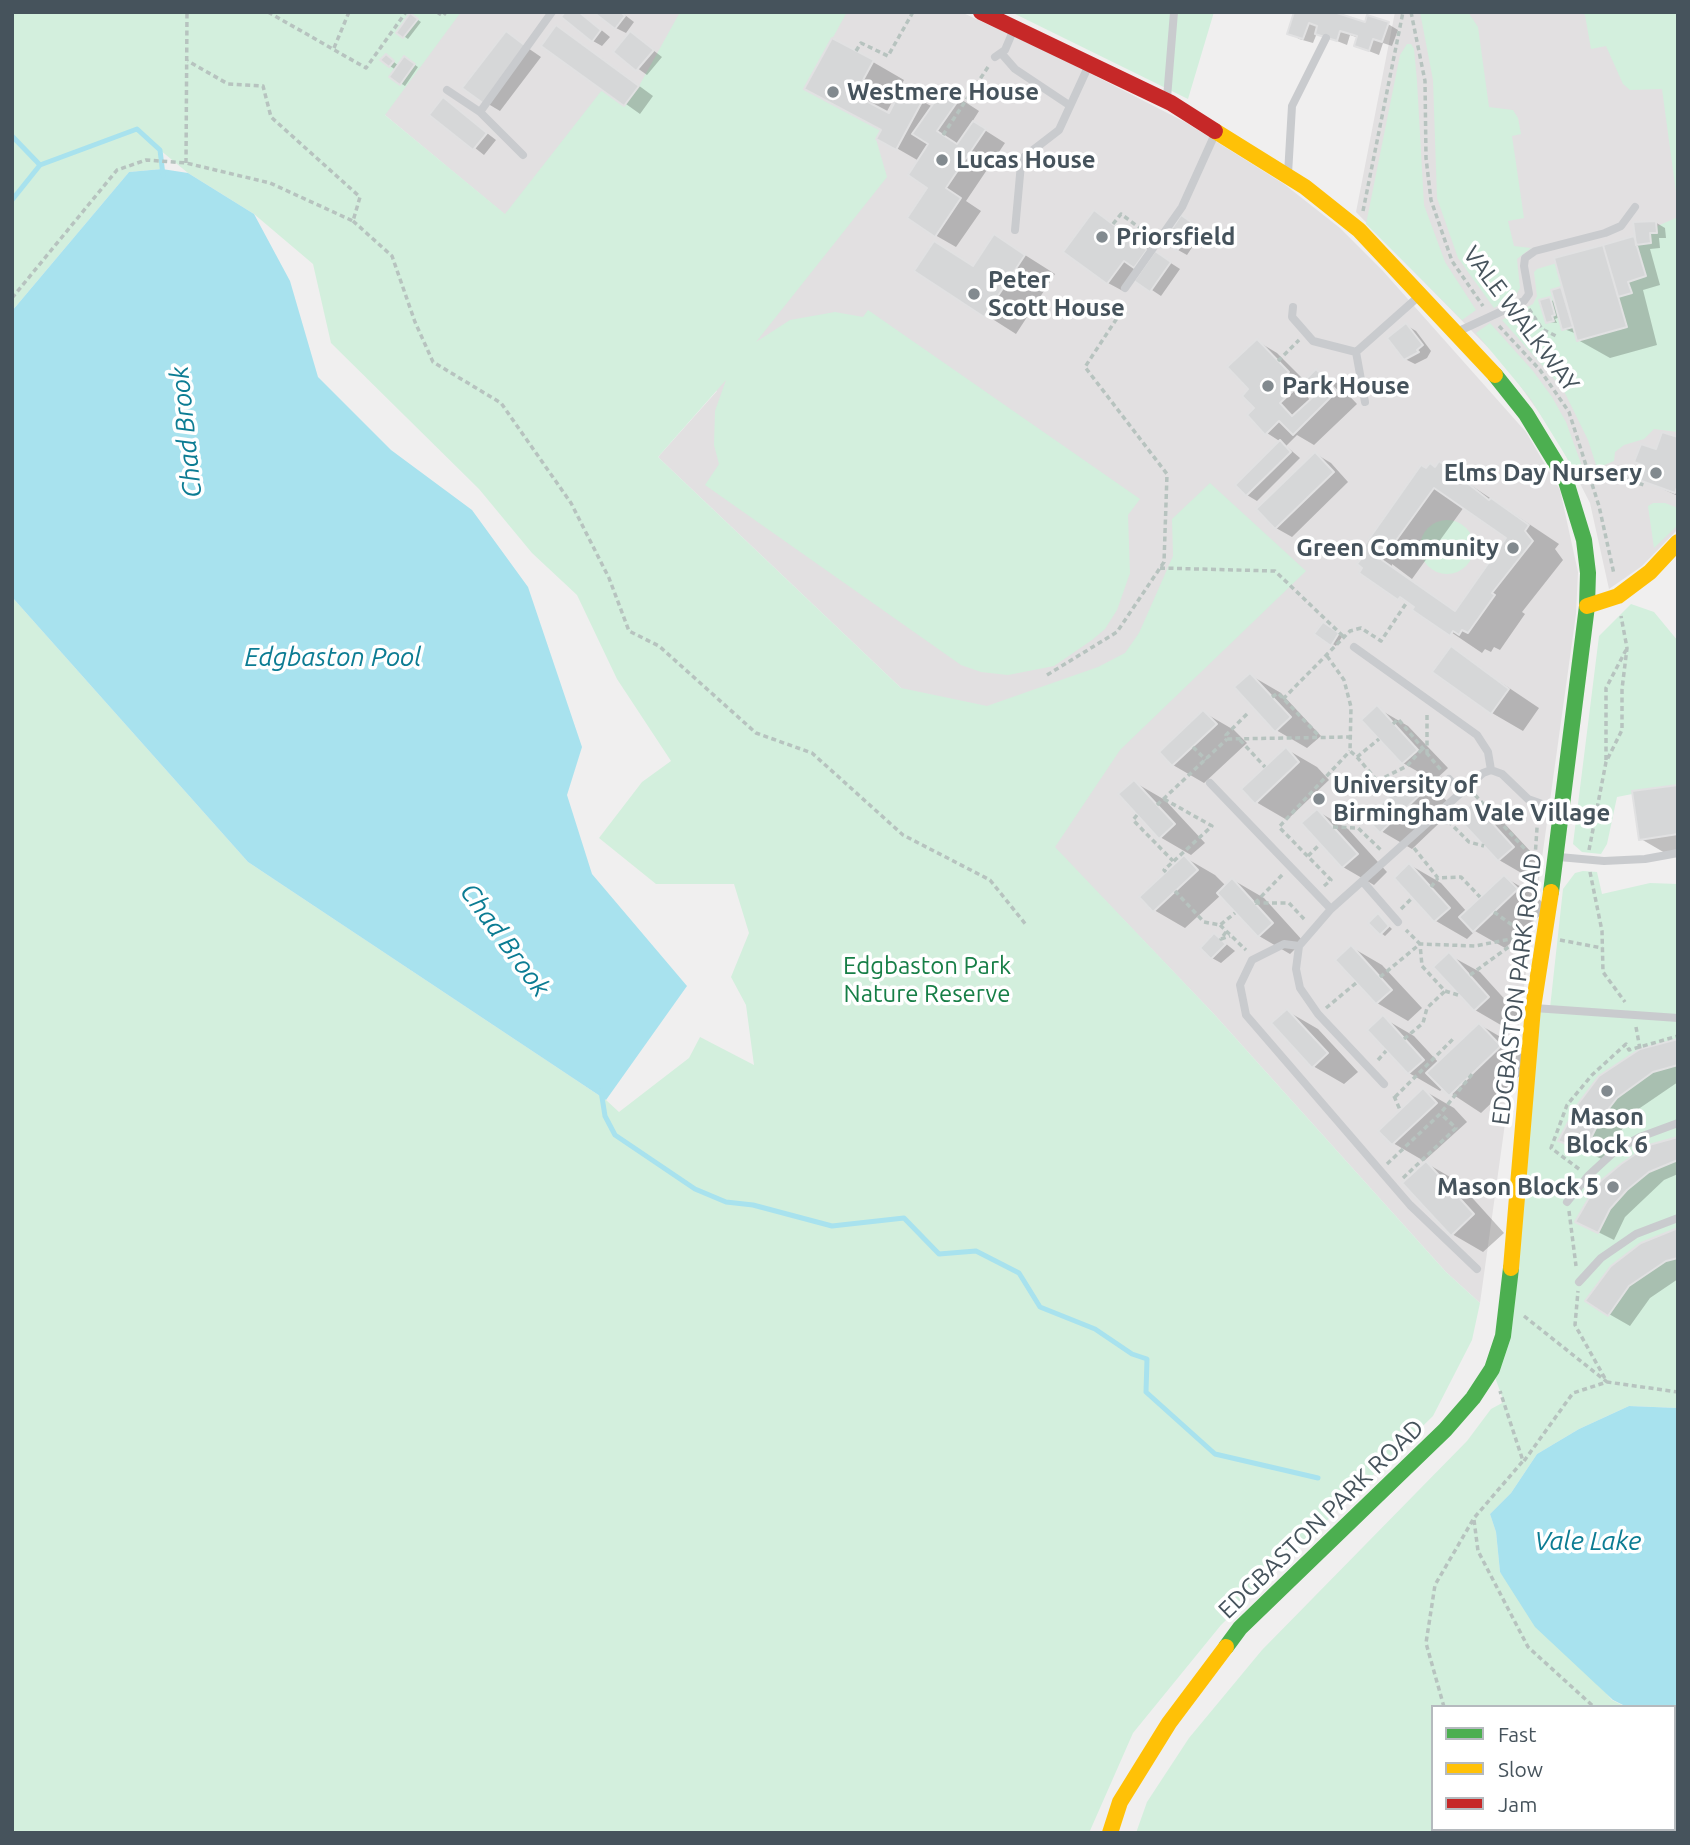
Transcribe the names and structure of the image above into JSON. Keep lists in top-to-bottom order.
{
  "streets": {
    "street": ["EDGBASTON PARK ROAD"],
    "path": ["VALE WALKWAY"]
  },
  "water": ["Chad Brook", "Edgbaston Pool", "Vale Lake"],
  "parks": ["Edgbaston Park Nature Reserve"],
  "places": [
    "Westmere House",
    "Lucas House",
    "Priorsfield",
    "Peter Scott House",
    "Park House",
    "Elms Day Nursery",
    "Green Community",
    "University of Birmingham Vale Village",
    "Mason Block 6",
    "Mason Block 5"
  ],
  "legend": ["Fast", "Slow", "Jam"]
}
